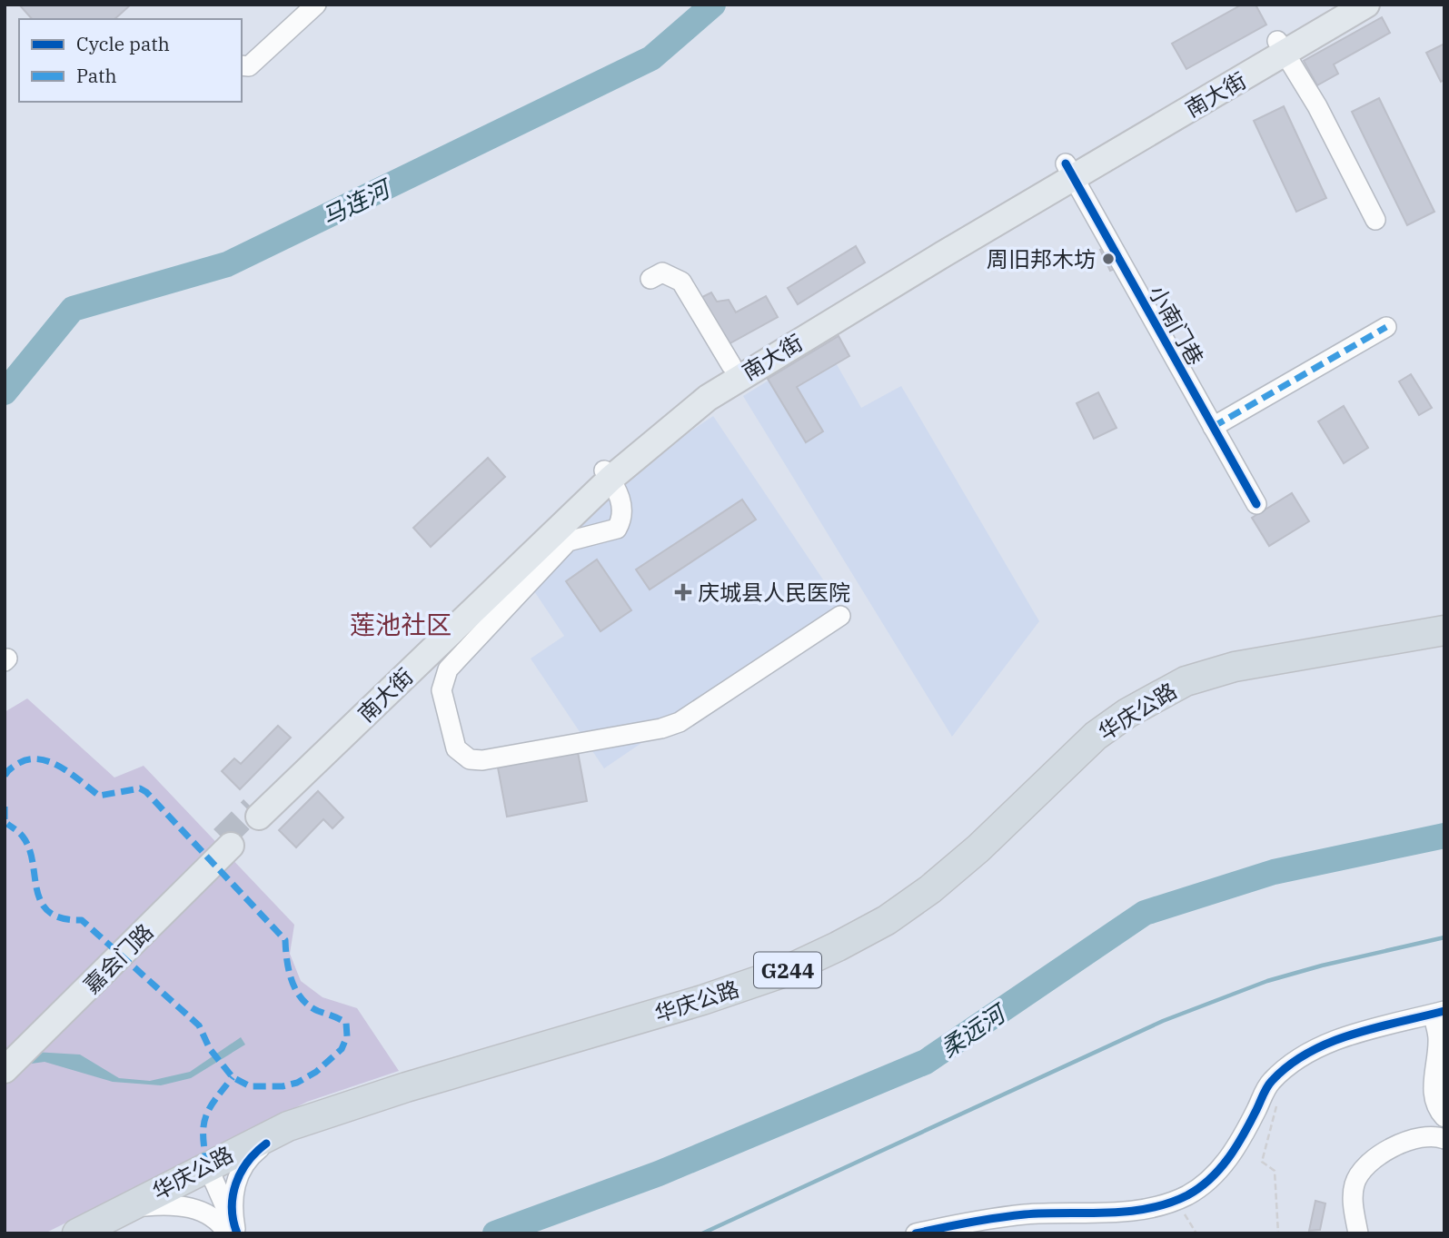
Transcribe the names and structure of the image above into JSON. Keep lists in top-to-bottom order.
{
  "streets": {
    "highway": ["华庆公路", "G244"],
    "main road": ["南大街", "嘉会门路"],
    "street": ["小南门巷"]
  },
  "crossings": [
    ["南大街", "小南门巷"]
  ],
  "districts": ["莲池社区"],
  "water": ["马连河", "柔远河"],
  "places": {
    "other": ["周旧邦木坊"],
    "health": ["庆城县人民医院"]
  },
  "legend": ["Cycle path", "Path"]
}
